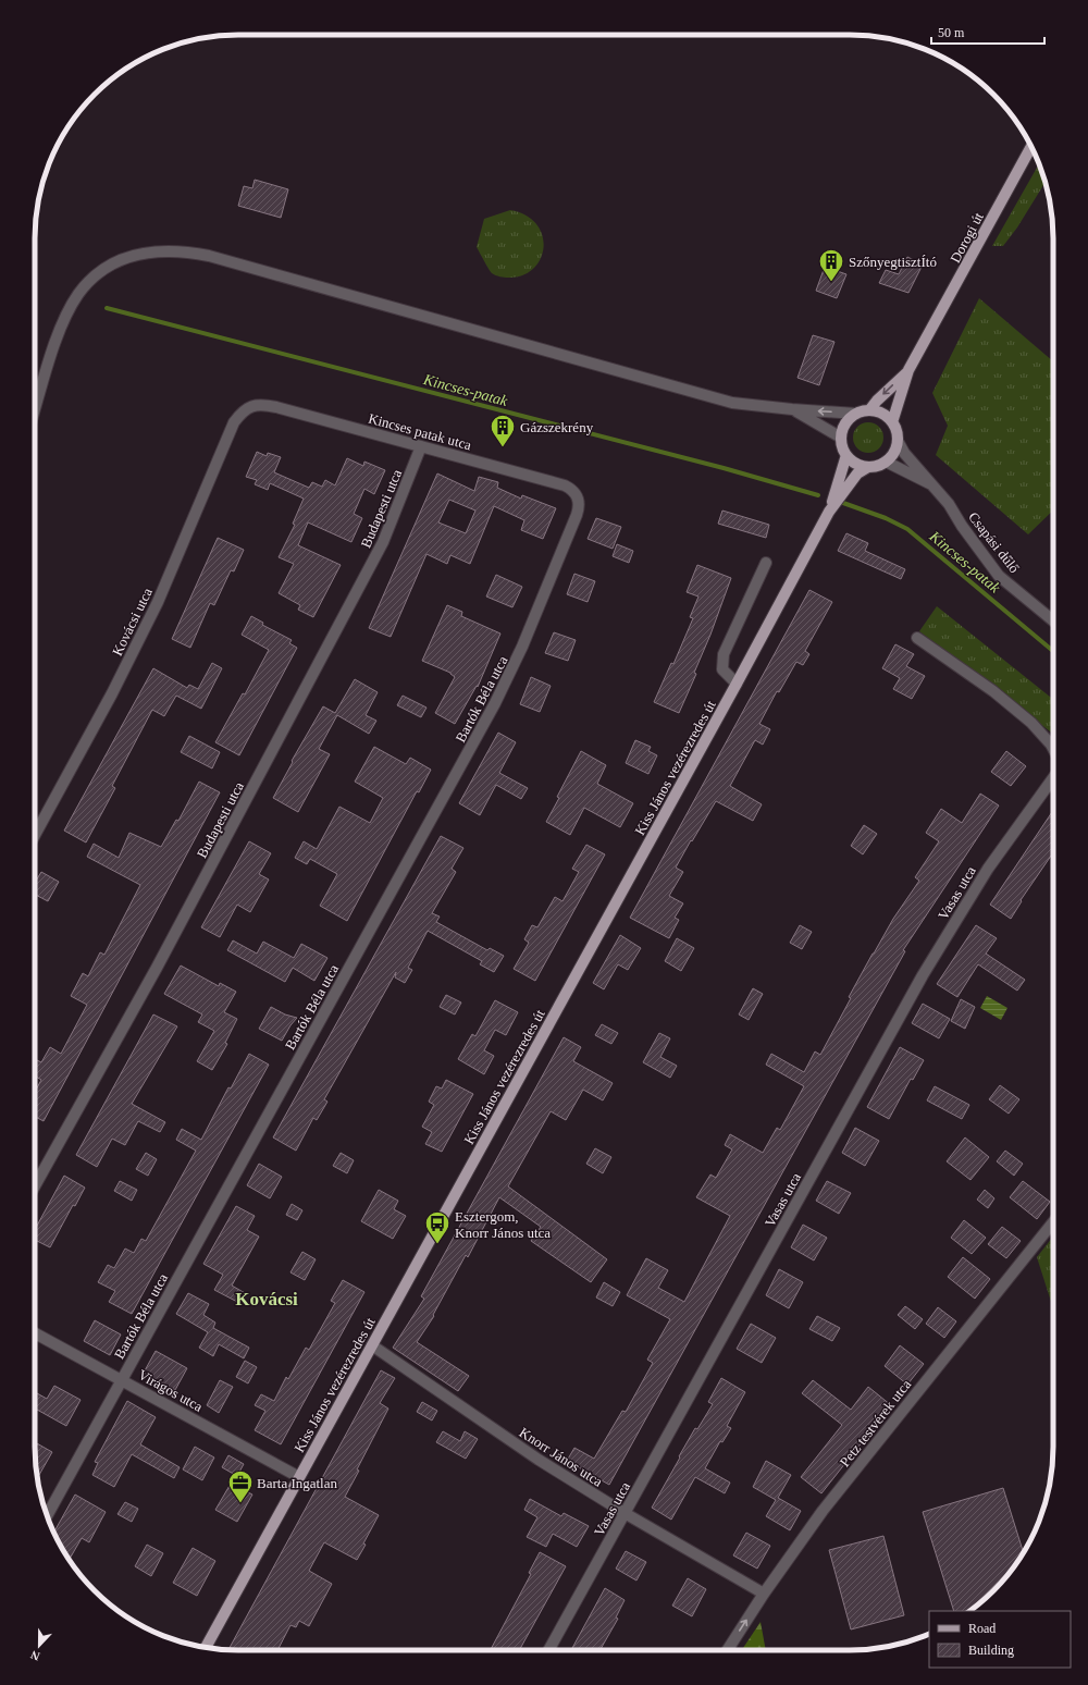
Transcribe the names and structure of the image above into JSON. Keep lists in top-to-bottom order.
{
  "streets": {
    "main road": ["Dorogi út", "Kiss János vezérezredes út"],
    "street": [
      "Kincses patak utca",
      "Budapesti utca",
      "Csapási dűlő",
      "Kovácsi utca",
      "Bartók Béla utca",
      "Vasas utca",
      "Virágos utca",
      "Petz testvérek utca",
      "Knorr János utca"
    ]
  },
  "crossings": [
    ["Dorogi út", "Csapási dűlő"],
    ["Dorogi út", "Kiss János vezérezredes út"],
    ["Kincses patak utca", "Budapesti utca"],
    ["Kincses patak utca", "Kovácsi utca"],
    ["Kincses patak utca", "Bartók Béla utca"],
    ["Csapási dűlő", "Kiss János vezérezredes út"],
    ["Bartók Béla utca", "Virágos utca"],
    ["Kiss János vezérezredes út", "Virágos utca"],
    ["Kiss János vezérezredes út", "Knorr János utca"],
    ["Vasas utca", "Knorr János utca"],
    ["Petz testvérek utca", "Knorr János utca"]
  ],
  "districts": ["Kovácsi"],
  "water": ["Kincses-patak"],
  "places": {
    "building": ["SzőnyegtisztÍtó", "Gázszekrény"],
    "bus stop": ["Esztergom, Knorr János utca"],
    "office": ["Barta Ingatlan"]
  },
  "legend": ["Road", "Building"],
  "scale_bar": "50 m",
  "north": "bottom"
}
